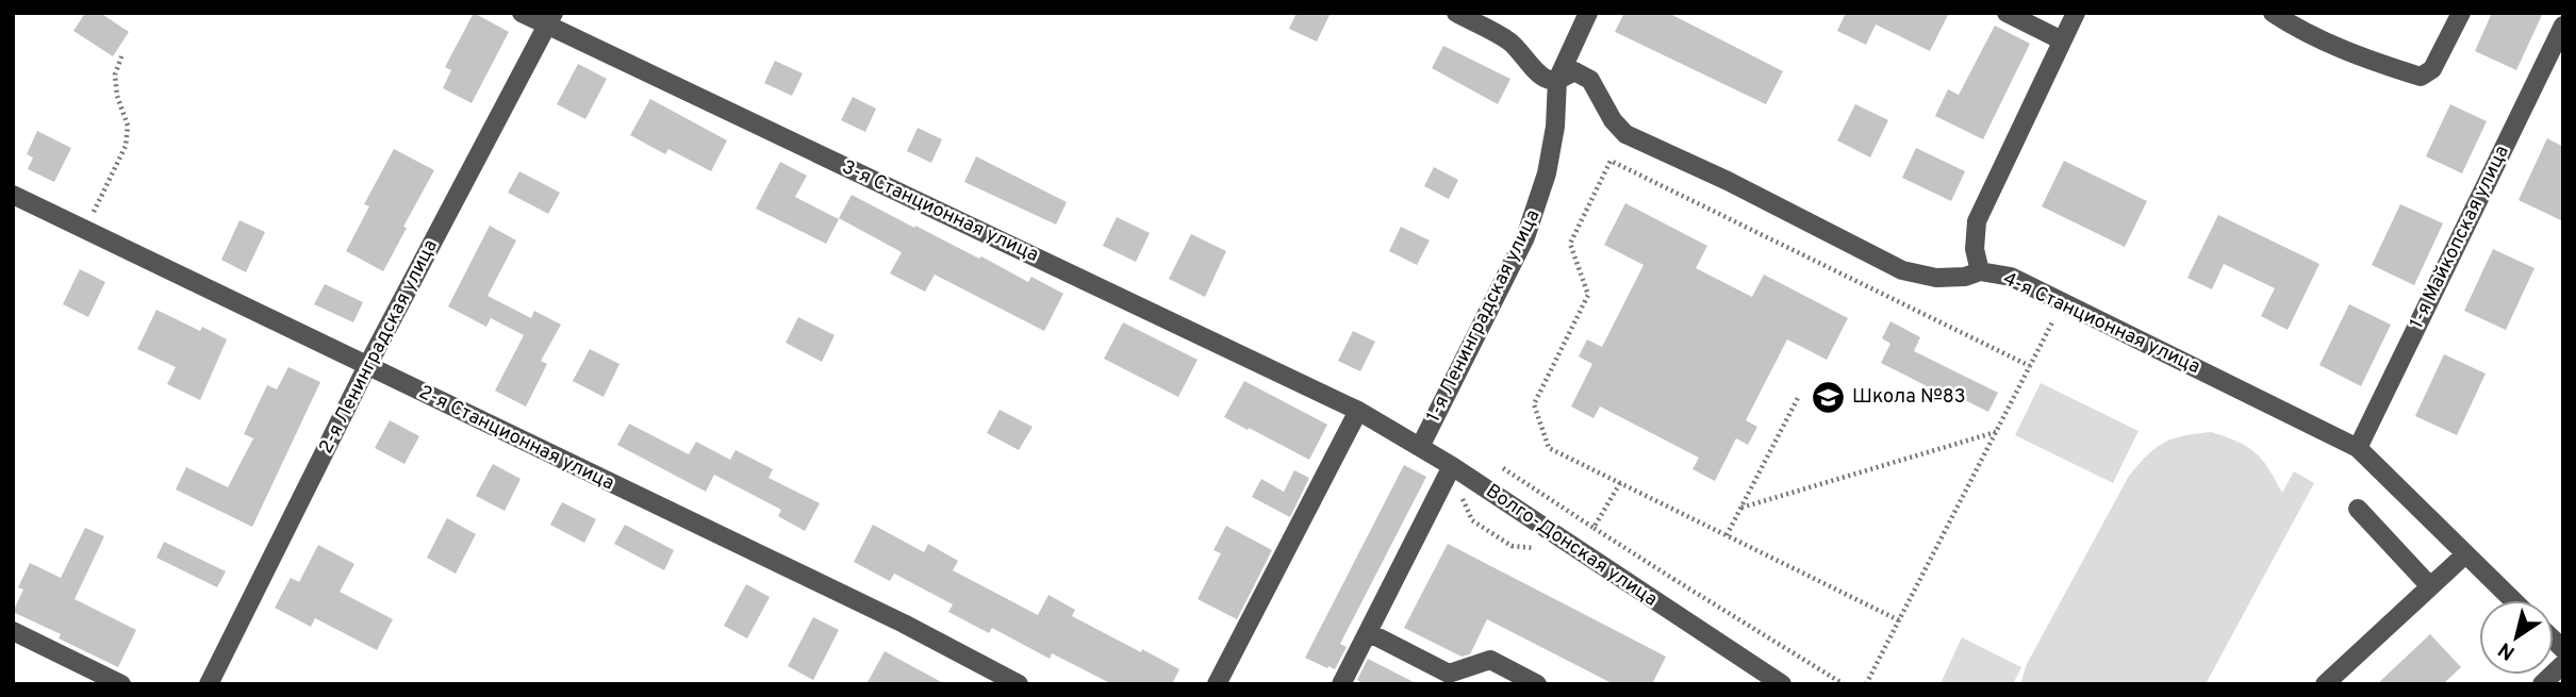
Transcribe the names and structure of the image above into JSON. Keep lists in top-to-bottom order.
{
  "streets": {
    "street": [
      "3-я Станционная улица",
      "1-я Майкопская улица",
      "1-я Ленинградская улица",
      "4-я Станционная улица",
      "2-я Ленинградская улица",
      "2-я Станционная улица",
      "Волго-Донская улица"
    ]
  },
  "crossings": [
    ["3-я Станционная улица", "2-я Ленинградская улица"],
    ["3-я Станционная улица", "Волго-Донская улица"],
    ["1-я Майкопская улица", "4-я Станционная улица"],
    ["1-я Ленинградская улица", "4-я Станционная улица"],
    ["1-я Ленинградская улица", "Волго-Донская улица"],
    ["2-я Ленинградская улица", "2-я Станционная улица"]
  ],
  "places": {
    "school or university": ["Школа №83"]
  },
  "north": "bottom left"
}
